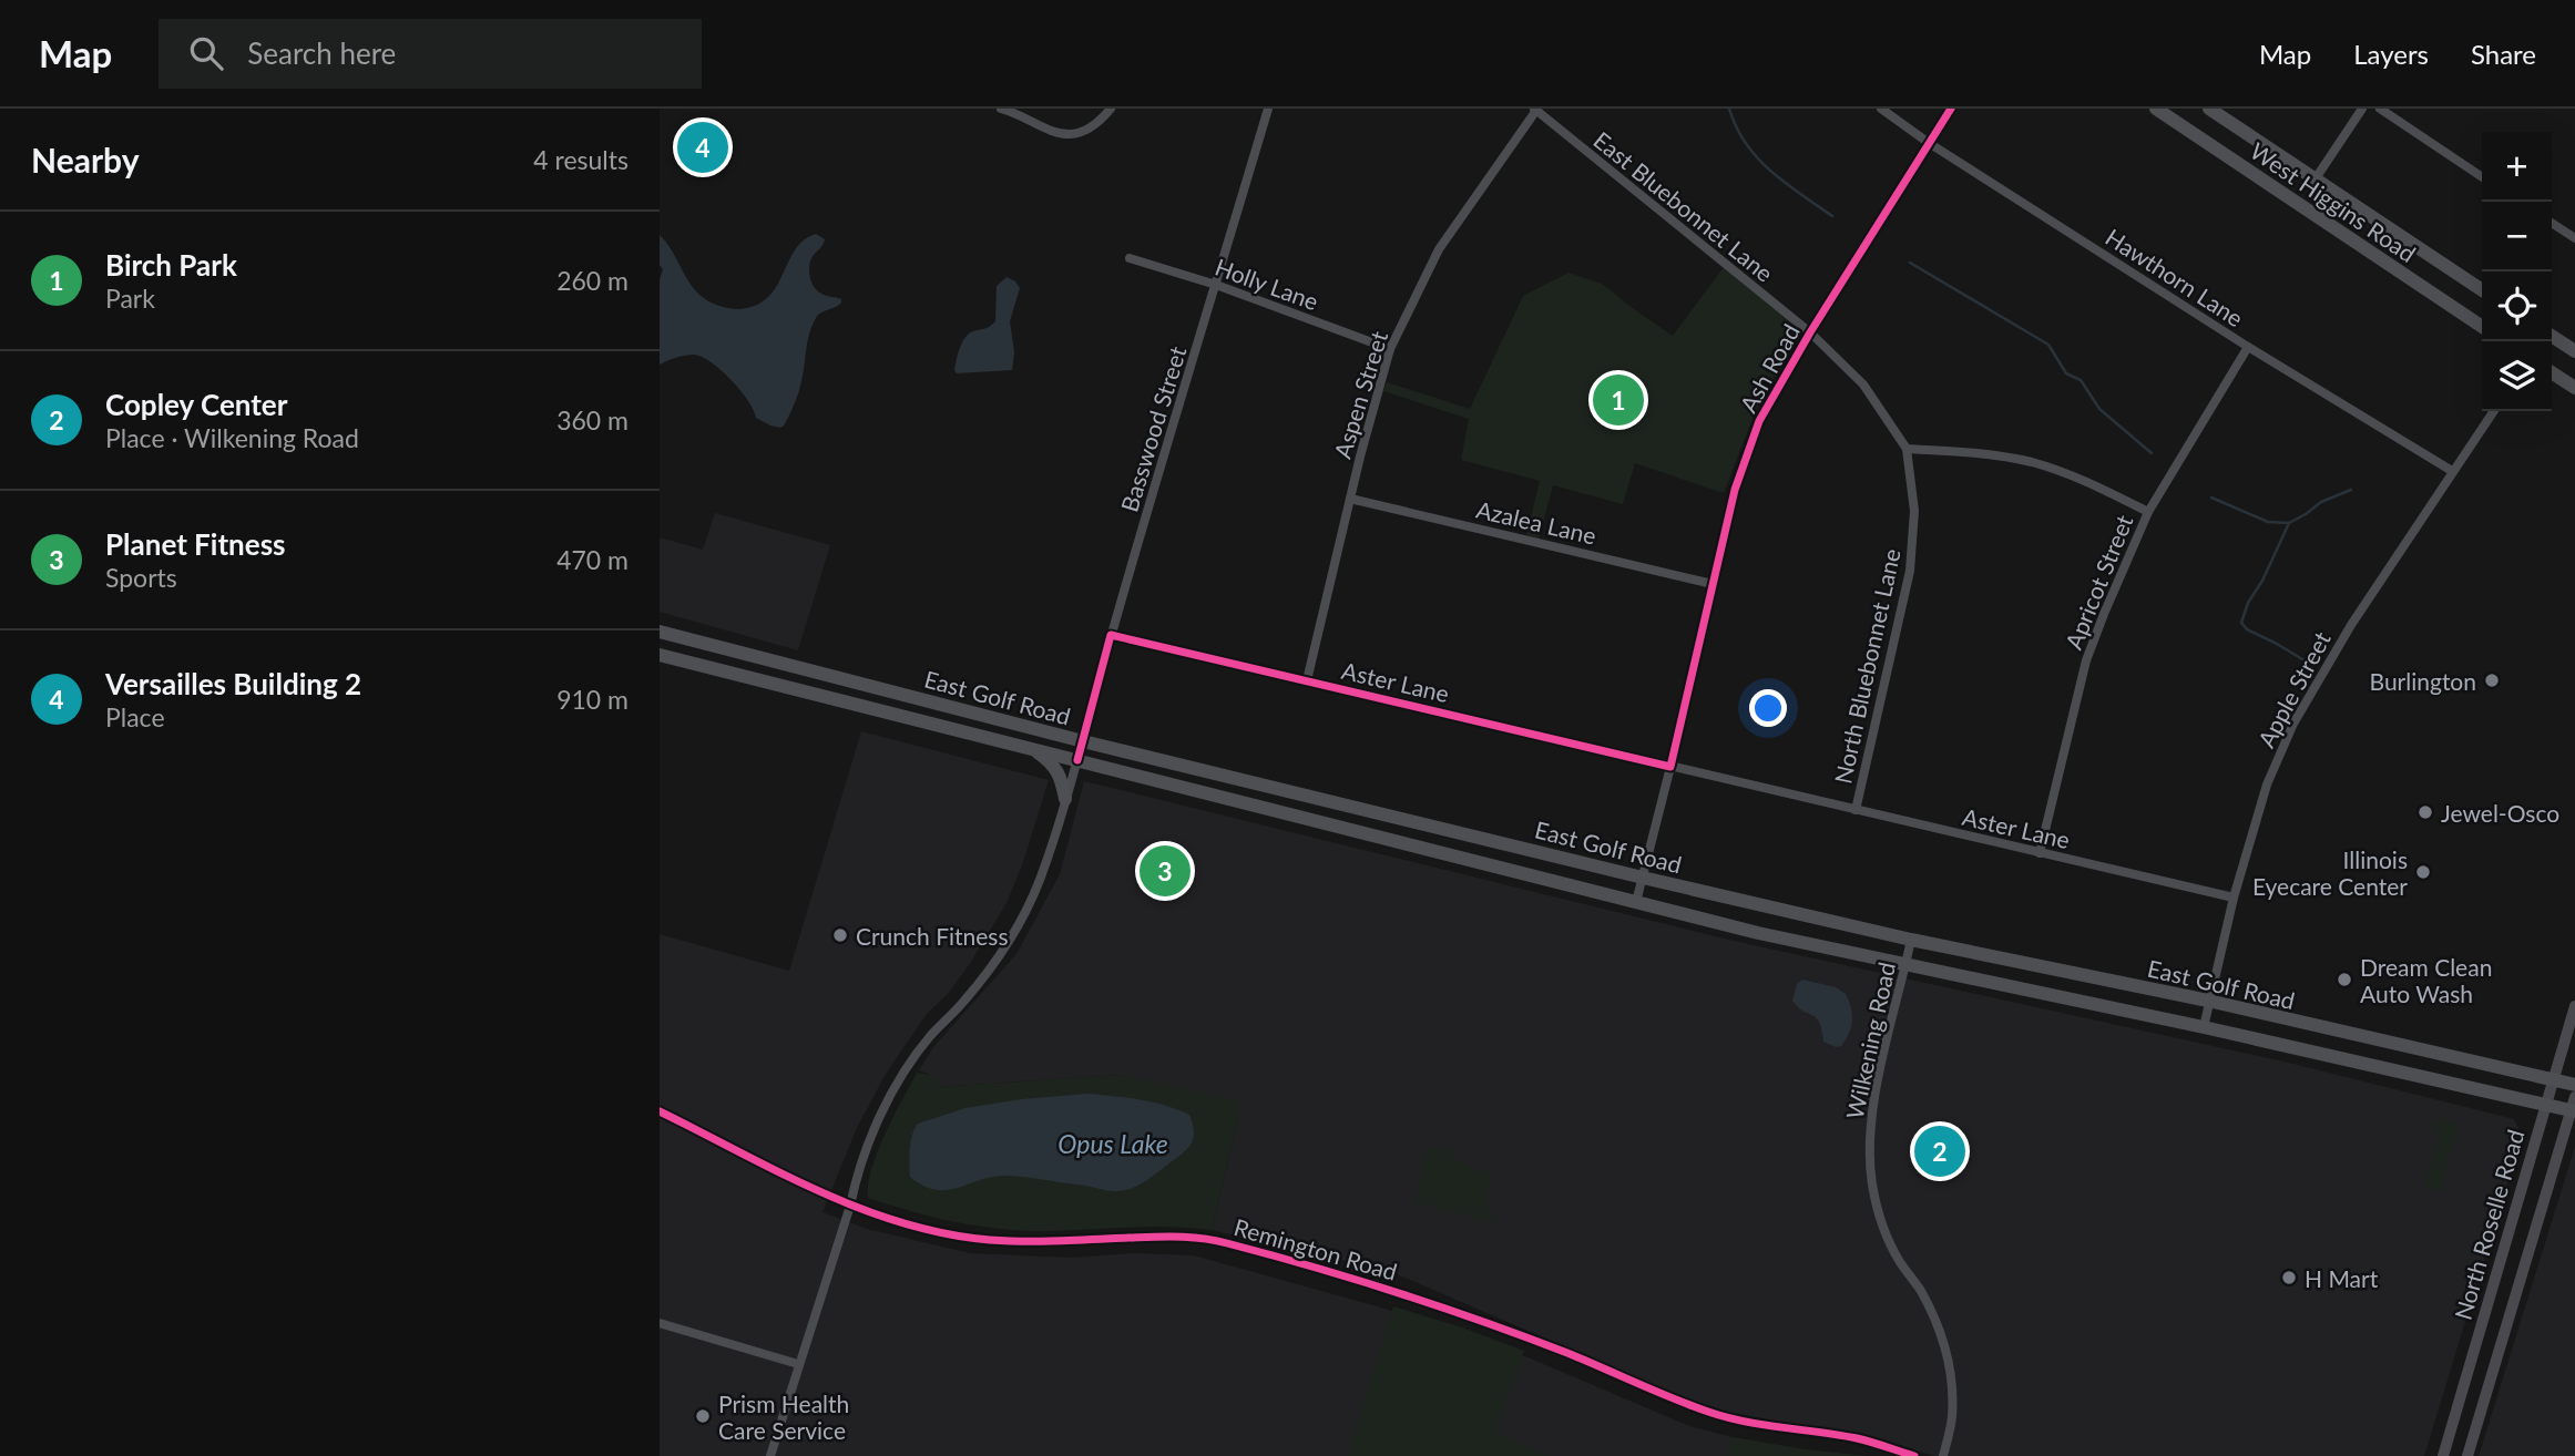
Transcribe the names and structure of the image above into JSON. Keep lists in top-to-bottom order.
{
  "streets": {
    "main road": ["West Higgins Road", "East Golf Road", "North Roselle Road"],
    "street": [
      "East Bluebonnet Lane",
      "Hawthorn Lane",
      "Holly Lane",
      "Ash Road",
      "Aspen Street",
      "Basswood Street",
      "Azalea Lane",
      "Apricot Street",
      "North Bluebonnet Lane",
      "Aster Lane",
      "Apple Street",
      "Wilkening Road",
      "Remington Road"
    ]
  },
  "crossings": [
    ["East Bluebonnet Lane", "Ash Road"],
    ["East Bluebonnet Lane", "Aspen Street"],
    ["East Bluebonnet Lane", "North Bluebonnet Lane"],
    ["Hawthorn Lane", "Ash Road"],
    ["Hawthorn Lane", "Apricot Street"],
    ["Hawthorn Lane", "Apple Street"],
    ["Holly Lane", "Aspen Street"],
    ["Holly Lane", "Basswood Street"],
    ["Ash Road", "Azalea Lane"],
    ["Ash Road", "North Bluebonnet Lane"],
    ["Ash Road", "Aster Lane"],
    ["Ash Road", "East Golf Road"],
    ["Aspen Street", "Azalea Lane"],
    ["Aspen Street", "Aster Lane"],
    ["Basswood Street", "Aster Lane"],
    ["Basswood Street", "East Golf Road"],
    ["Basswood Street", "Remington Road"],
    ["Apricot Street", "Aster Lane"],
    ["North Bluebonnet Lane", "Aster Lane"],
    ["Aster Lane", "Apple Street"],
    ["Apple Street", "East Golf Road"],
    ["East Golf Road", "Wilkening Road"],
    ["East Golf Road", "North Roselle Road"]
  ],
  "water": ["Opus Lake"],
  "places": [
    "Burlington",
    "Jewel-Osco",
    "Illinois Eyecare Center",
    "Crunch Fitness",
    "Dream Clean Auto Wash",
    "H Mart",
    "Prism Health Care Service"
  ],
  "page": {
    "header": "Map",
    "search": "Search here",
    "nav": ["Map", "Layers", "Share"],
    "heading": ["Nearby", "4 results"],
    "pins": [
      "4",
      "1",
      "3",
      "2"
    ],
    "map_buttons": ["+", "−"],
    "list": [
      {
        "mark": "1",
        "name": "Birch Park",
        "note": "Park",
        "value": "260 m"
      },
      {
        "mark": "2",
        "name": "Copley Center",
        "note": "Place · Wilkening Road",
        "value": "360 m"
      },
      {
        "mark": "3",
        "name": "Planet Fitness",
        "note": "Sports",
        "value": "470 m"
      },
      {
        "mark": "4",
        "name": "Versailles Building 2",
        "note": "Place",
        "value": "910 m"
      }
    ]
  }
}
